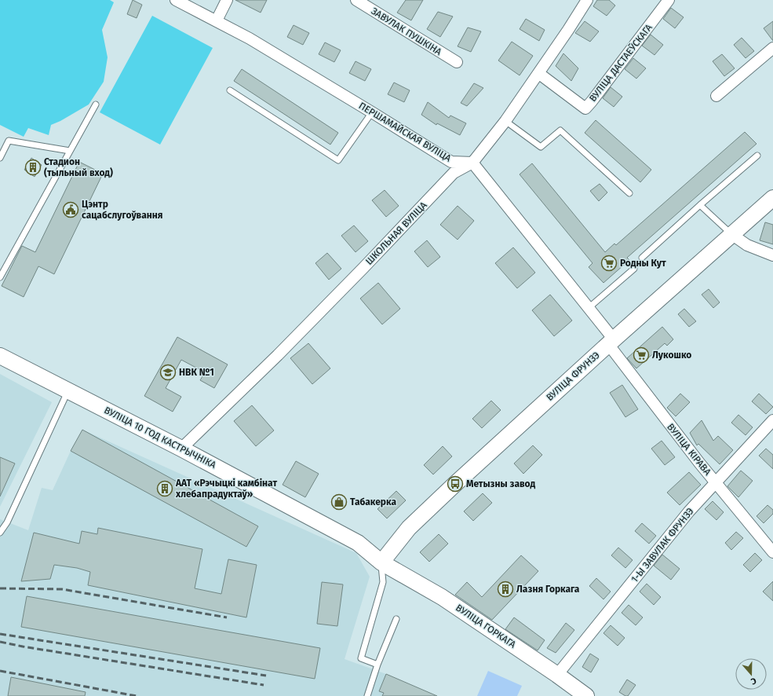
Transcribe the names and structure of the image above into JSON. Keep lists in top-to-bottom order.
{
  "streets": {
    "street": [
      "ЗАВУЛАК ПУШКІНА",
      "ВУЛІЦА ДАСТАЕЎСКАГА",
      "ПЕРШАМАЙСКАЯ ВУЛІЦА",
      "ШКОЛЬНАЯ ВУЛІЦА",
      "ВУЛІЦА ФРУНЗЭ",
      "ВУЛІЦА 10 ГОД КАСТРЫЧНІКА",
      "ВУЛІЦА КІРАВА",
      "1-Ы ЗАВУЛАК ФРУНЗЭ",
      "ВУЛІЦА ГОРКАГА"
    ]
  },
  "crossings": [
    ["ВУЛІЦА ДАСТАЕЎСКАГА", "ШКОЛЬНАЯ ВУЛІЦА"],
    ["ПЕРШАМАЙСКАЯ ВУЛІЦА", "ШКОЛЬНАЯ ВУЛІЦА"],
    ["ШКОЛЬНАЯ ВУЛІЦА", "ВУЛІЦА 10 ГОД КАСТРЫЧНІКА"],
    ["ВУЛІЦА ФРУНЗЭ", "ВУЛІЦА 10 ГОД КАСТРЫЧНІКА"],
    ["ВУЛІЦА ФРУНЗЭ", "ВУЛІЦА КІРАВА"],
    ["ВУЛІЦА ФРУНЗЭ", "ВУЛІЦА ГОРКАГА"],
    ["ВУЛІЦА 10 ГОД КАСТРЫЧНІКА", "ВУЛІЦА ГОРКАГА"],
    ["ВУЛІЦА КІРАВА", "1-Ы ЗАВУЛАК ФРУНЗЭ"],
    ["1-Ы ЗАВУЛАК ФРУНЗЭ", "ВУЛІЦА ГОРКАГА"]
  ],
  "places": {
    "building": ["Стадион (тыльный вход)", "ААТ «Рэчыцкі камбінат хлебапрадуктаў»", "Лазня Горкага"],
    "public building": ["Цэнтр сацабслугоўвання"],
    "supermarket": ["Родны Кут", "Лукошко"],
    "school or university": ["НВК №1"],
    "bus stop": ["Метызны завод"],
    "shop": ["Табакерка"]
  },
  "north": "bottom"
}
